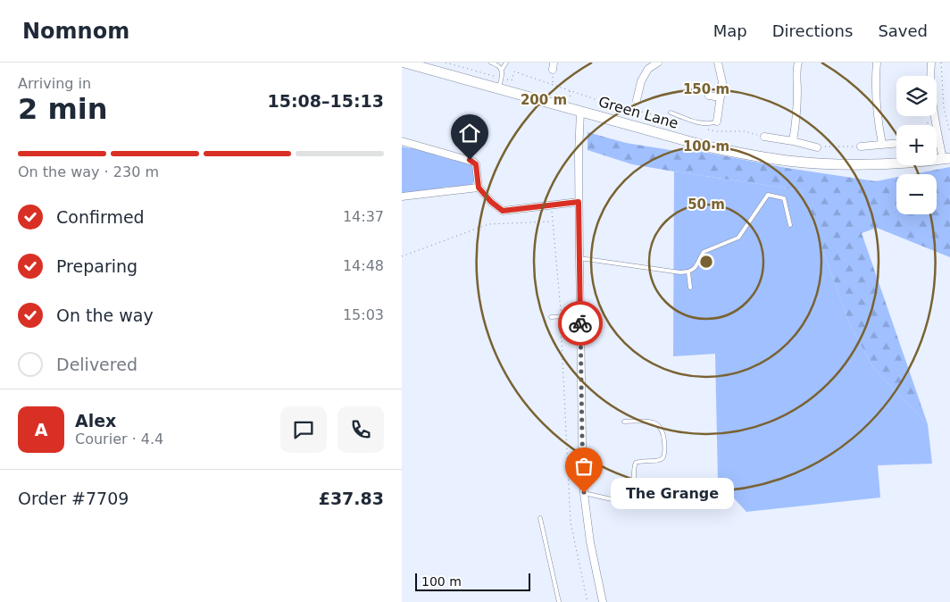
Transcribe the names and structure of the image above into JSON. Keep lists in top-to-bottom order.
{
  "streets": {
    "main road": ["Green Lane"]
  },
  "places": ["The Grange"],
  "scale_bar": "100 m",
  "page": {
    "header": "Nomnom",
    "nav": ["Map", "Directions", "Saved"],
    "heading": ["2 min", "Arriving in", "15:08–15:13"],
    "panel": [
      "Alex",
      "Courier · 4.4",
      "Order #7709",
      "£37.83"
    ],
    "map_buttons": ["+", "−"],
    "bar": "On the way · 230 m",
    "list": [
      ["Confirmed", "14:37"],
      ["Preparing", "14:48"],
      ["On the way", "15:03"],
      "Delivered"
    ],
    "round": "A",
    "bubble": "The Grange",
    "scale": "100 m"
  },
  "rings": [
    "150 m",
    "200 m",
    "100 m",
    "50 m"
  ]
}
